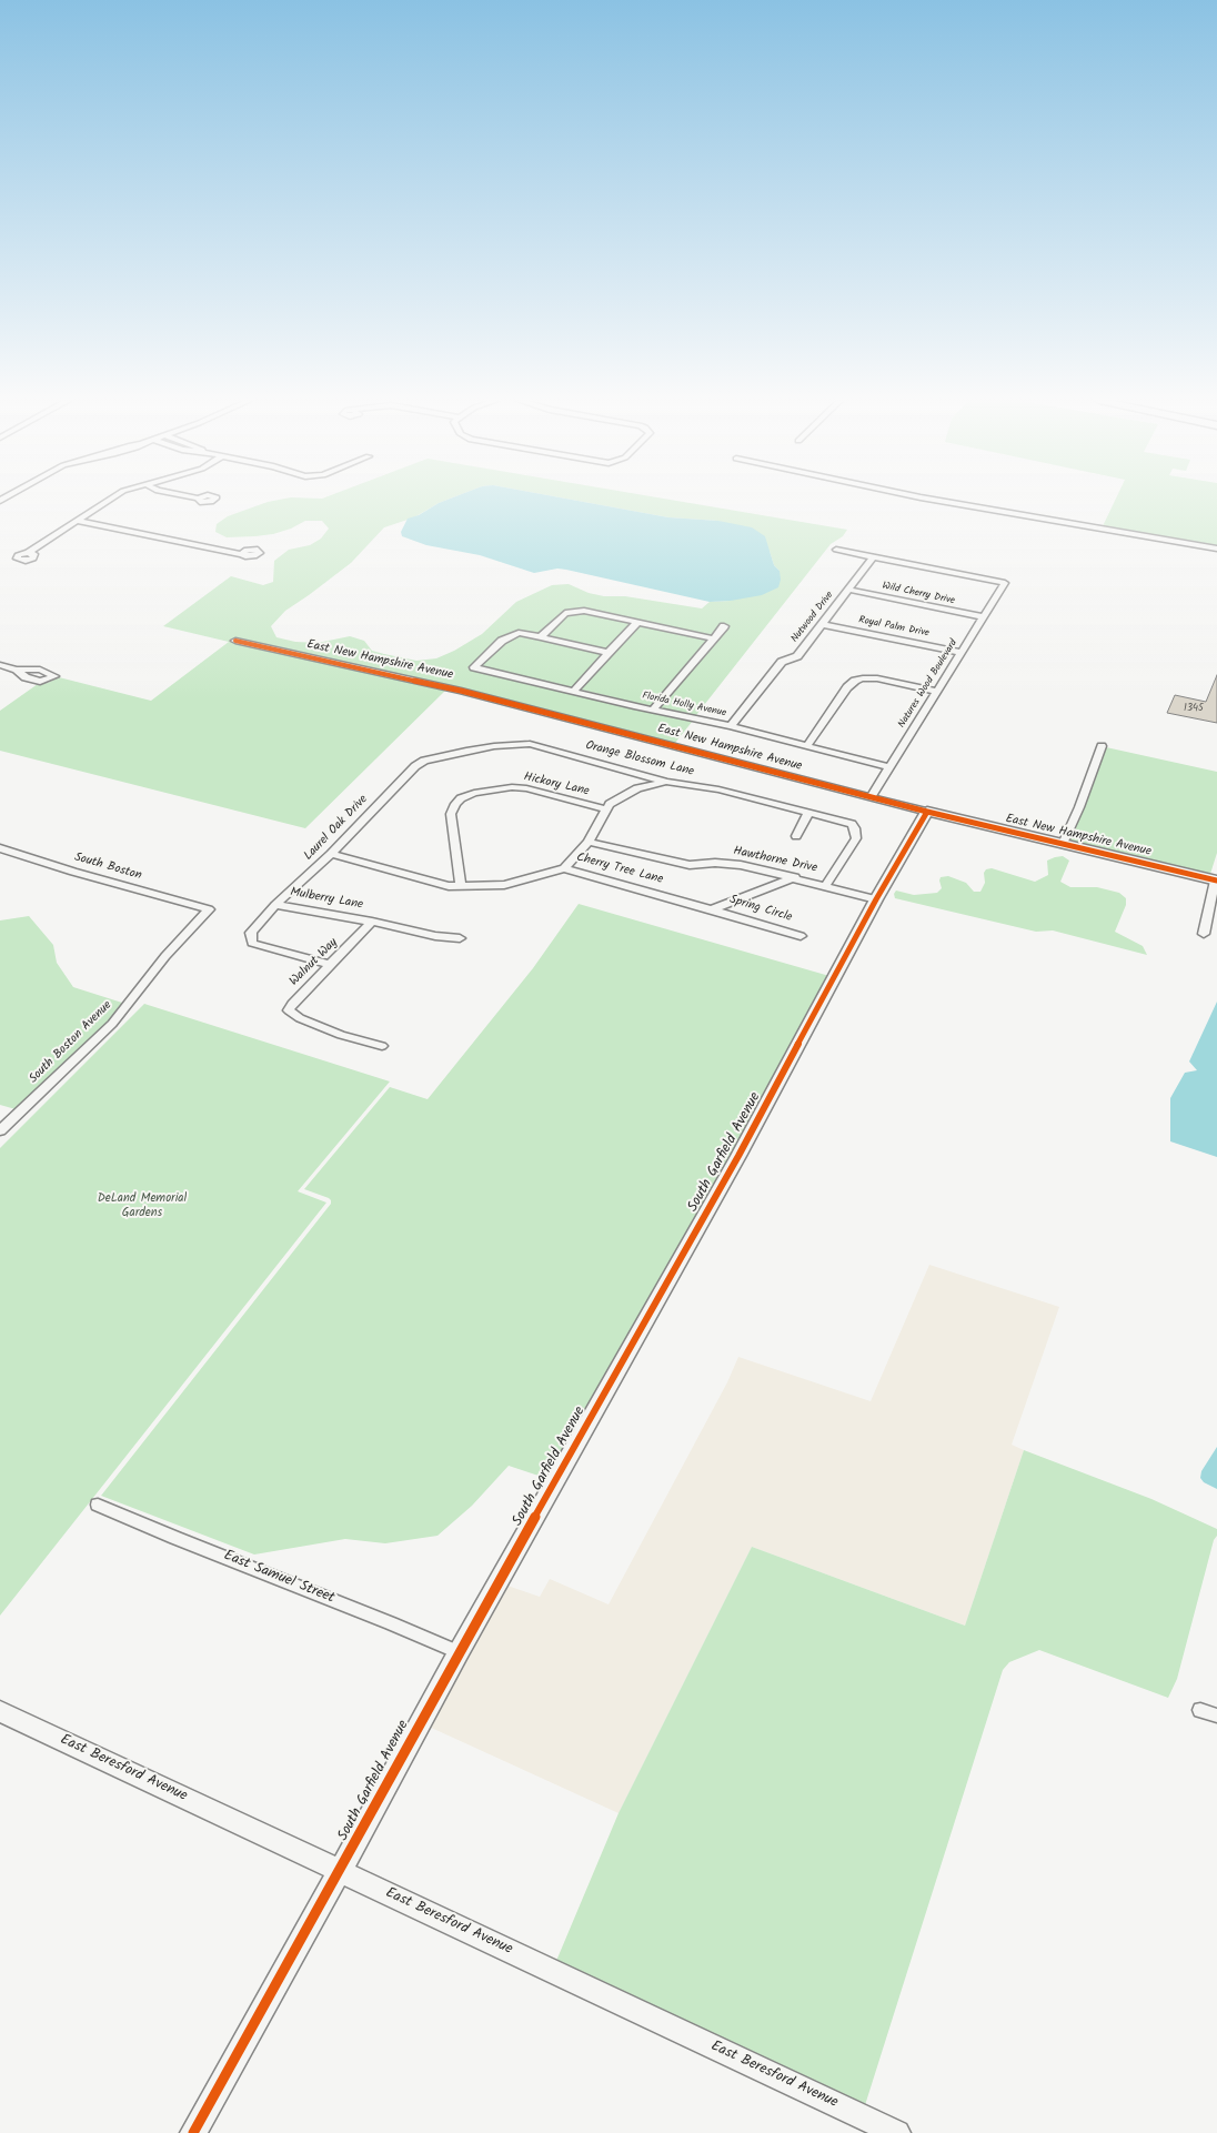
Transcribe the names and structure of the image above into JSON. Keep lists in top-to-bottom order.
{
  "streets": {
    "street": [
      "Wild Cherry Drive",
      "Nutwood Drive",
      "Royal Palm Drive",
      "East New Hampshire Avenue",
      "Natures Wood Boulevard",
      "Florida Holly Avenue",
      "Orange Blossom Lane",
      "Hickory Lane",
      "Laurel Oak Drive",
      "Hawthorne Drive",
      "South Boston",
      "Cherry Tree Lane",
      "Mulberry Lane",
      "Spring Circle",
      "Walnut Way",
      "South Boston Avenue",
      "South Garfield Avenue",
      "East Samuel Street",
      "East Beresford Avenue"
    ]
  },
  "crossings": [
    ["Wild Cherry Drive", "Nutwood Drive"],
    ["Wild Cherry Drive", "Natures Wood Boulevard"],
    ["Nutwood Drive", "Royal Palm Drive"],
    ["Nutwood Drive", "Natures Wood Boulevard"],
    ["Nutwood Drive", "Florida Holly Avenue"],
    ["Royal Palm Drive", "Natures Wood Boulevard"],
    ["East New Hampshire Avenue", "Natures Wood Boulevard"],
    ["East New Hampshire Avenue", "South Garfield Avenue"],
    ["Natures Wood Boulevard", "Florida Holly Avenue"],
    ["Orange Blossom Lane", "Laurel Oak Drive"],
    ["Orange Blossom Lane", "Hawthorne Drive"],
    ["Hickory Lane", "Cherry Tree Lane"],
    ["Laurel Oak Drive", "Cherry Tree Lane"],
    ["Laurel Oak Drive", "Mulberry Lane"],
    ["Laurel Oak Drive", "Walnut Way"],
    ["Hawthorne Drive", "South Garfield Avenue"],
    ["South Boston", "South Boston Avenue"],
    ["Cherry Tree Lane", "Spring Circle"],
    ["Mulberry Lane", "Walnut Way"],
    ["South Garfield Avenue", "East Samuel Street"],
    ["South Garfield Avenue", "East Beresford Avenue"]
  ],
  "parks": ["DeLand Memorial Gardens"],
  "house_numbers": ["1345"]
}
